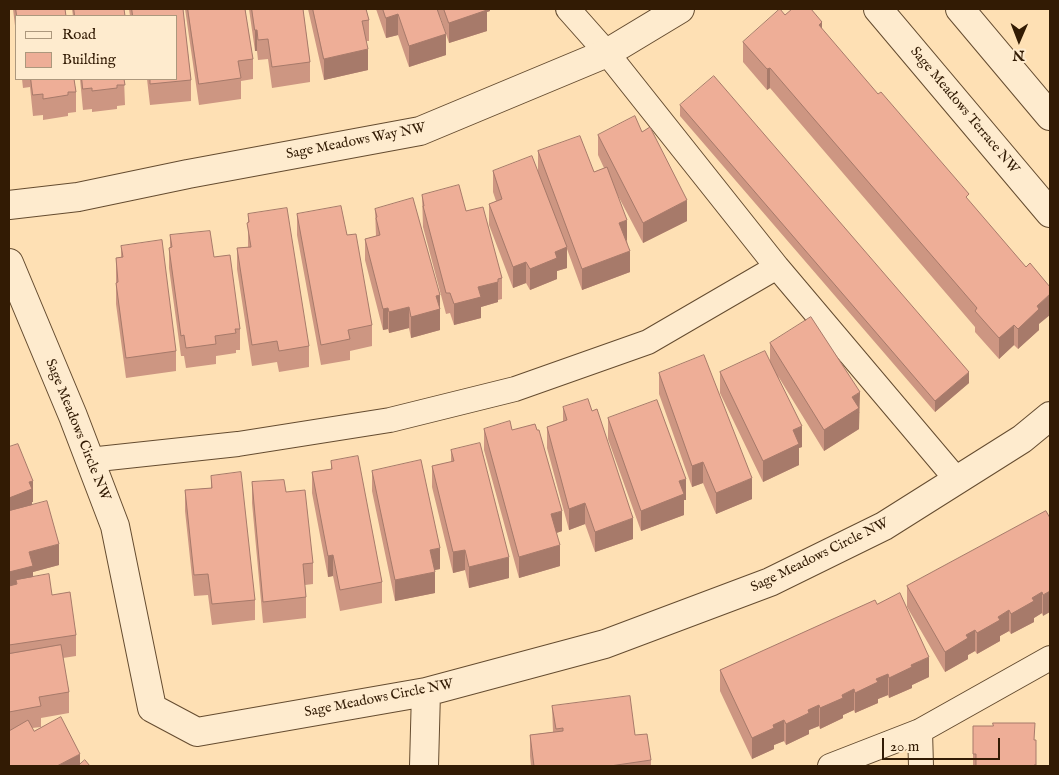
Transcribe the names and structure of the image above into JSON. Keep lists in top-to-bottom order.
{
  "streets": {
    "street": ["Sage Meadows Terrace NW", "Sage Meadows Way NW", "Sage Meadows Circle NW"]
  },
  "legend": ["Road", "Building"],
  "scale_bar": "20 m",
  "north": "bottom"
}
